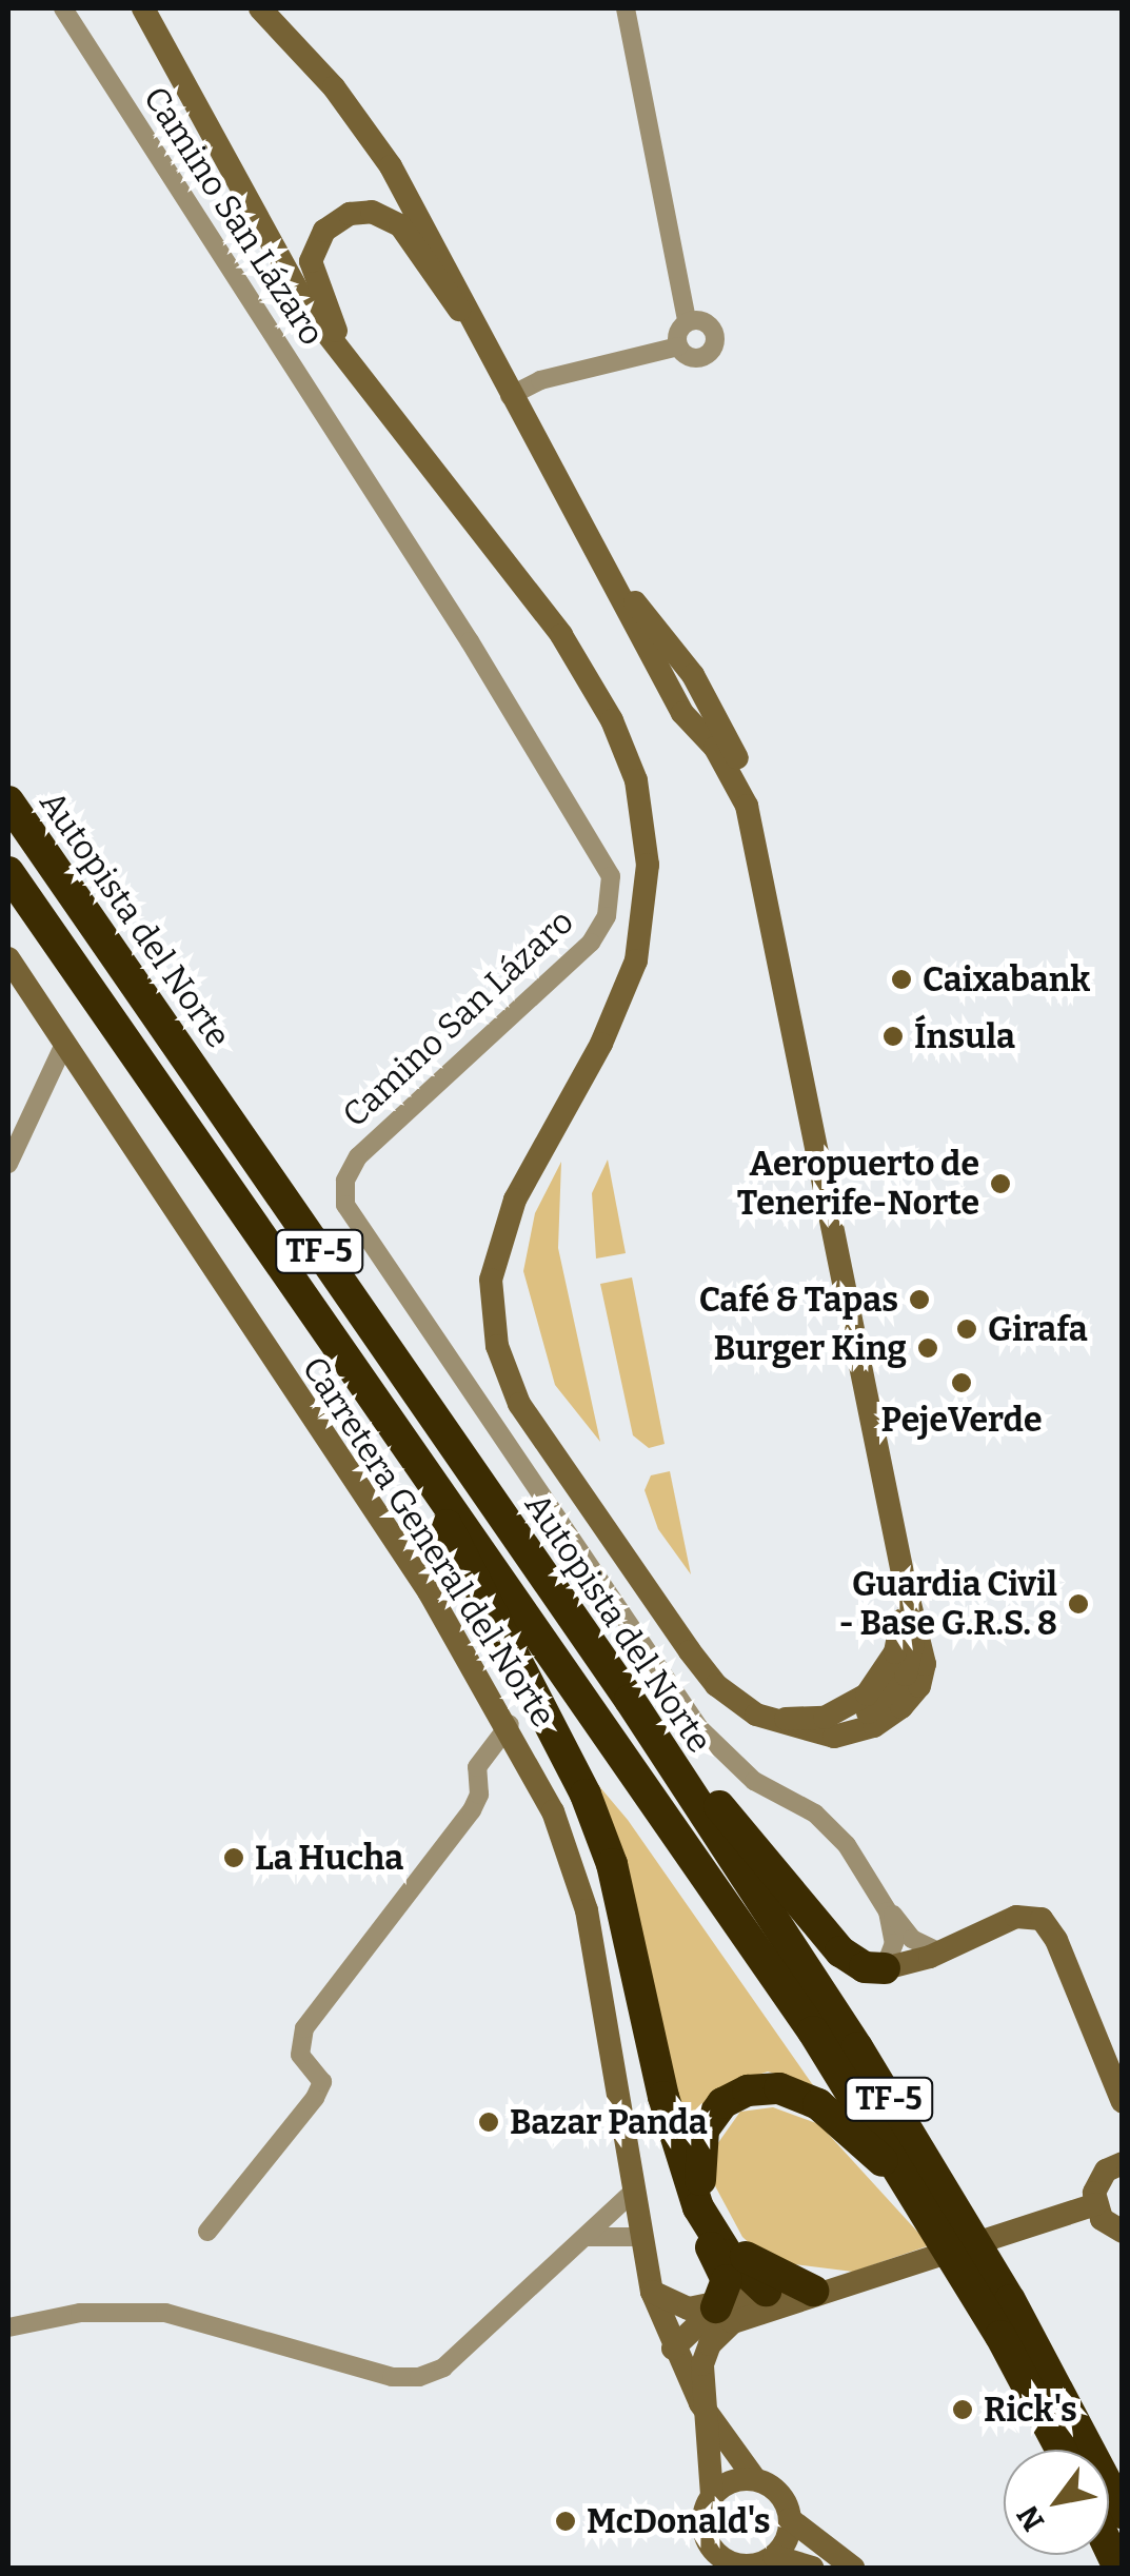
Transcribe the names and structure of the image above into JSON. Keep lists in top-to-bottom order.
{
  "streets": {
    "highway": ["Autopista del Norte", "TF-5"],
    "main road": ["Carretera General del Norte"],
    "street": ["Camino San Lázaro"]
  },
  "places": [
    "Caixabank",
    "Ínsula",
    "Aeropuerto de Tenerife-Norte",
    "Café & Tapas",
    "Girafa",
    "Burger King",
    "PejeVerde",
    "Guardia Civil - Base G.R.S. 8",
    "La Hucha",
    "Bazar Panda",
    "Rick's",
    "McDonald's"
  ],
  "north": "bottom left"
}
